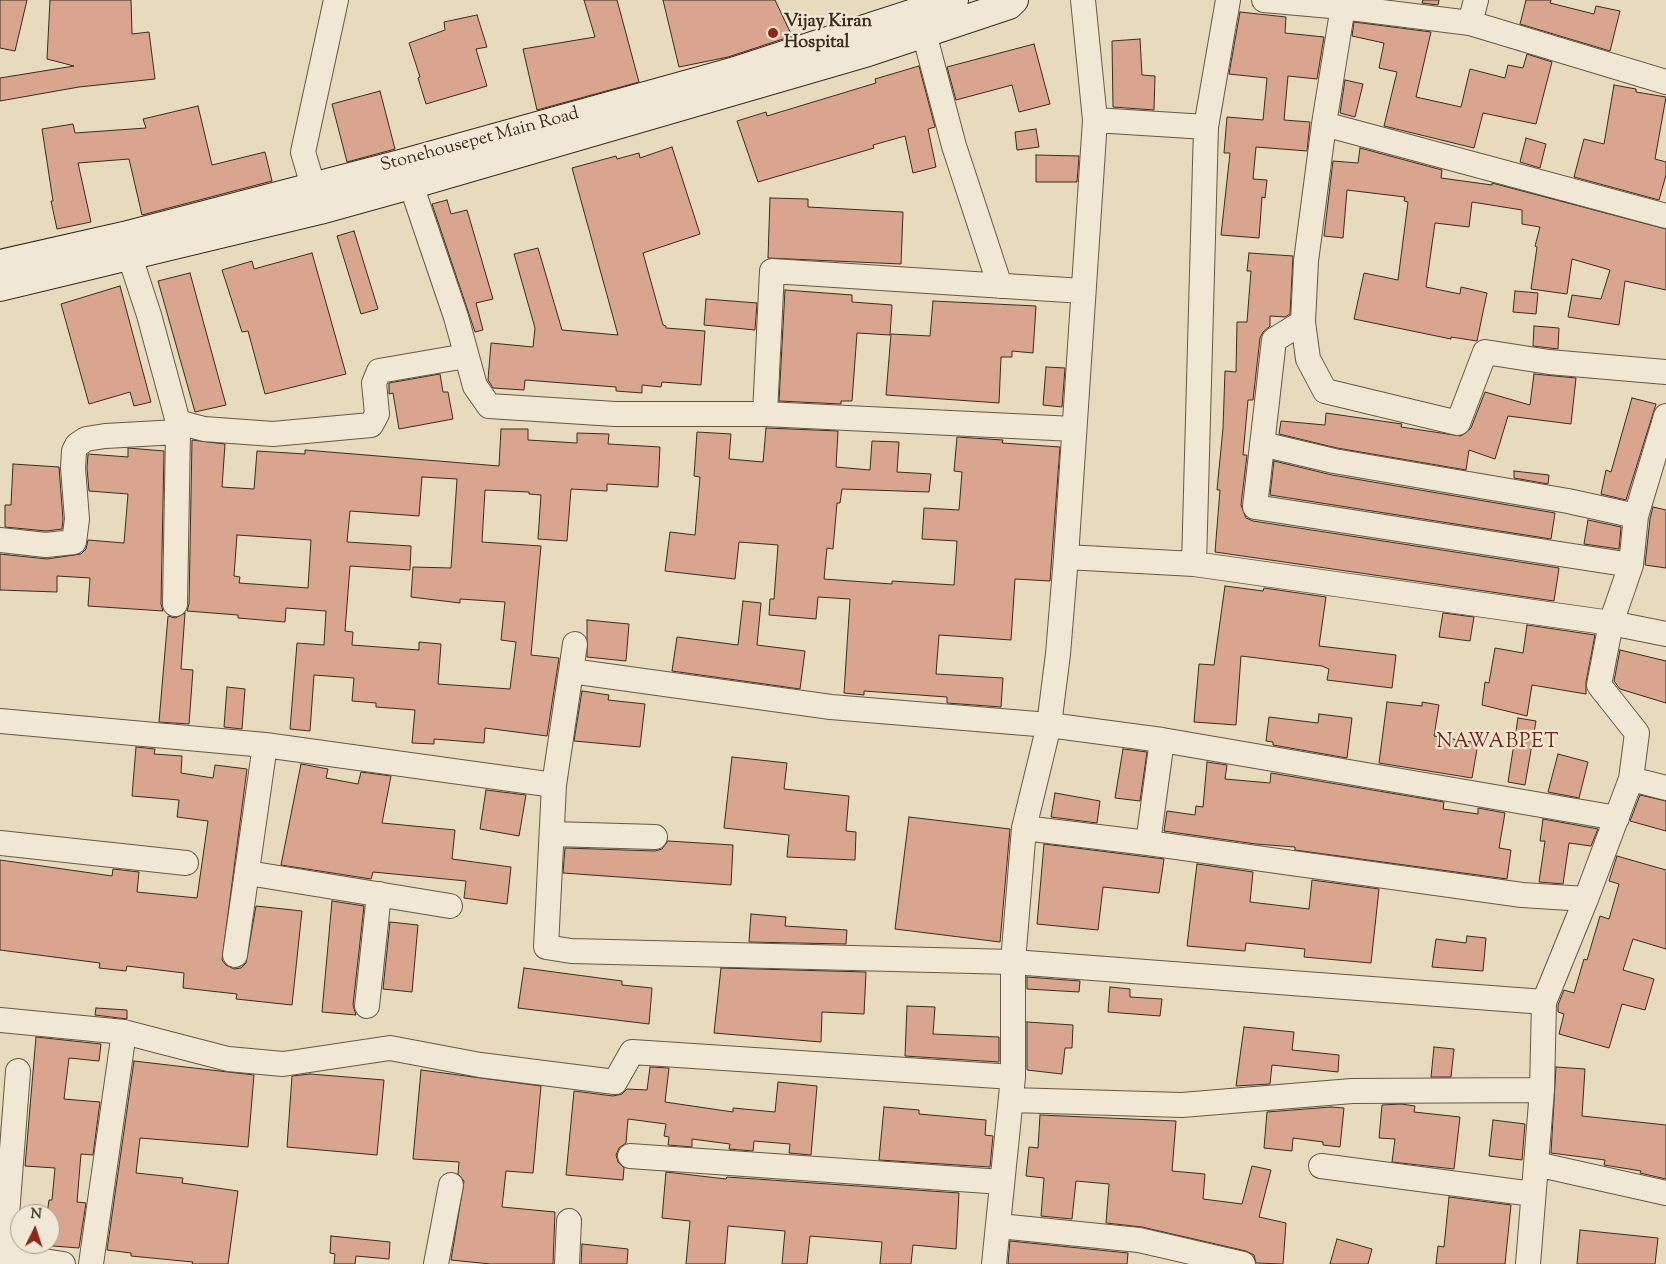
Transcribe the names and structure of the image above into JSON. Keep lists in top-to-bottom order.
{
  "streets": {
    "main road": ["Stonehousepet Main Road"]
  },
  "districts": ["NAWABPET"],
  "places": ["Vijay Kiran Hospital"],
  "north": "top"
}
